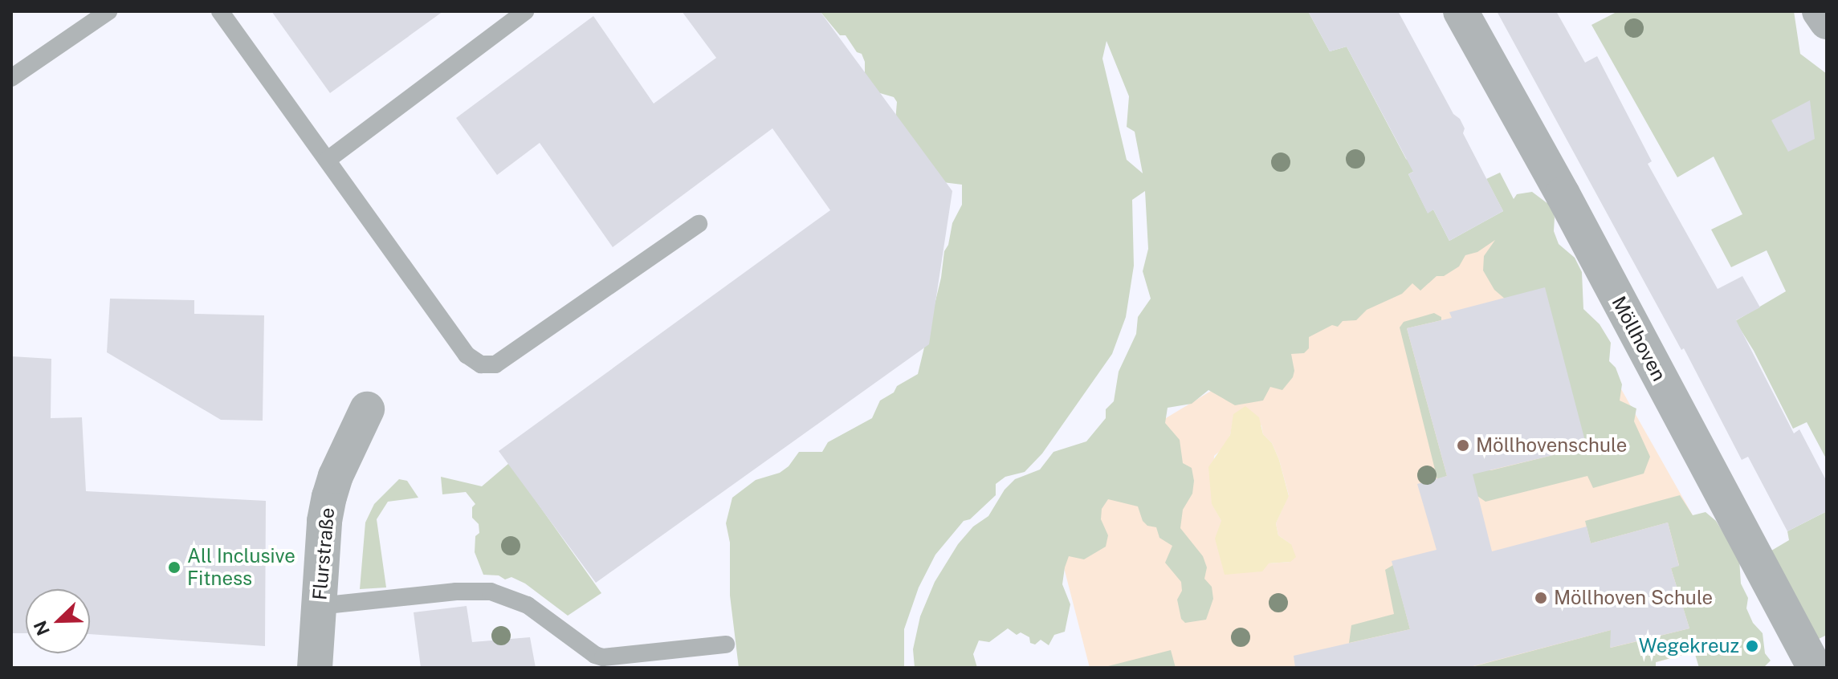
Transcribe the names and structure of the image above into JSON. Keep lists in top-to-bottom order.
{
  "streets": {
    "street": ["Möllhoven", "Flurstraße"]
  },
  "places": [
    "Möllhovenschule",
    "All Inclusive Fitness",
    "Möllhoven Schule",
    "Wegekreuz"
  ],
  "north": "bottom left"
}
